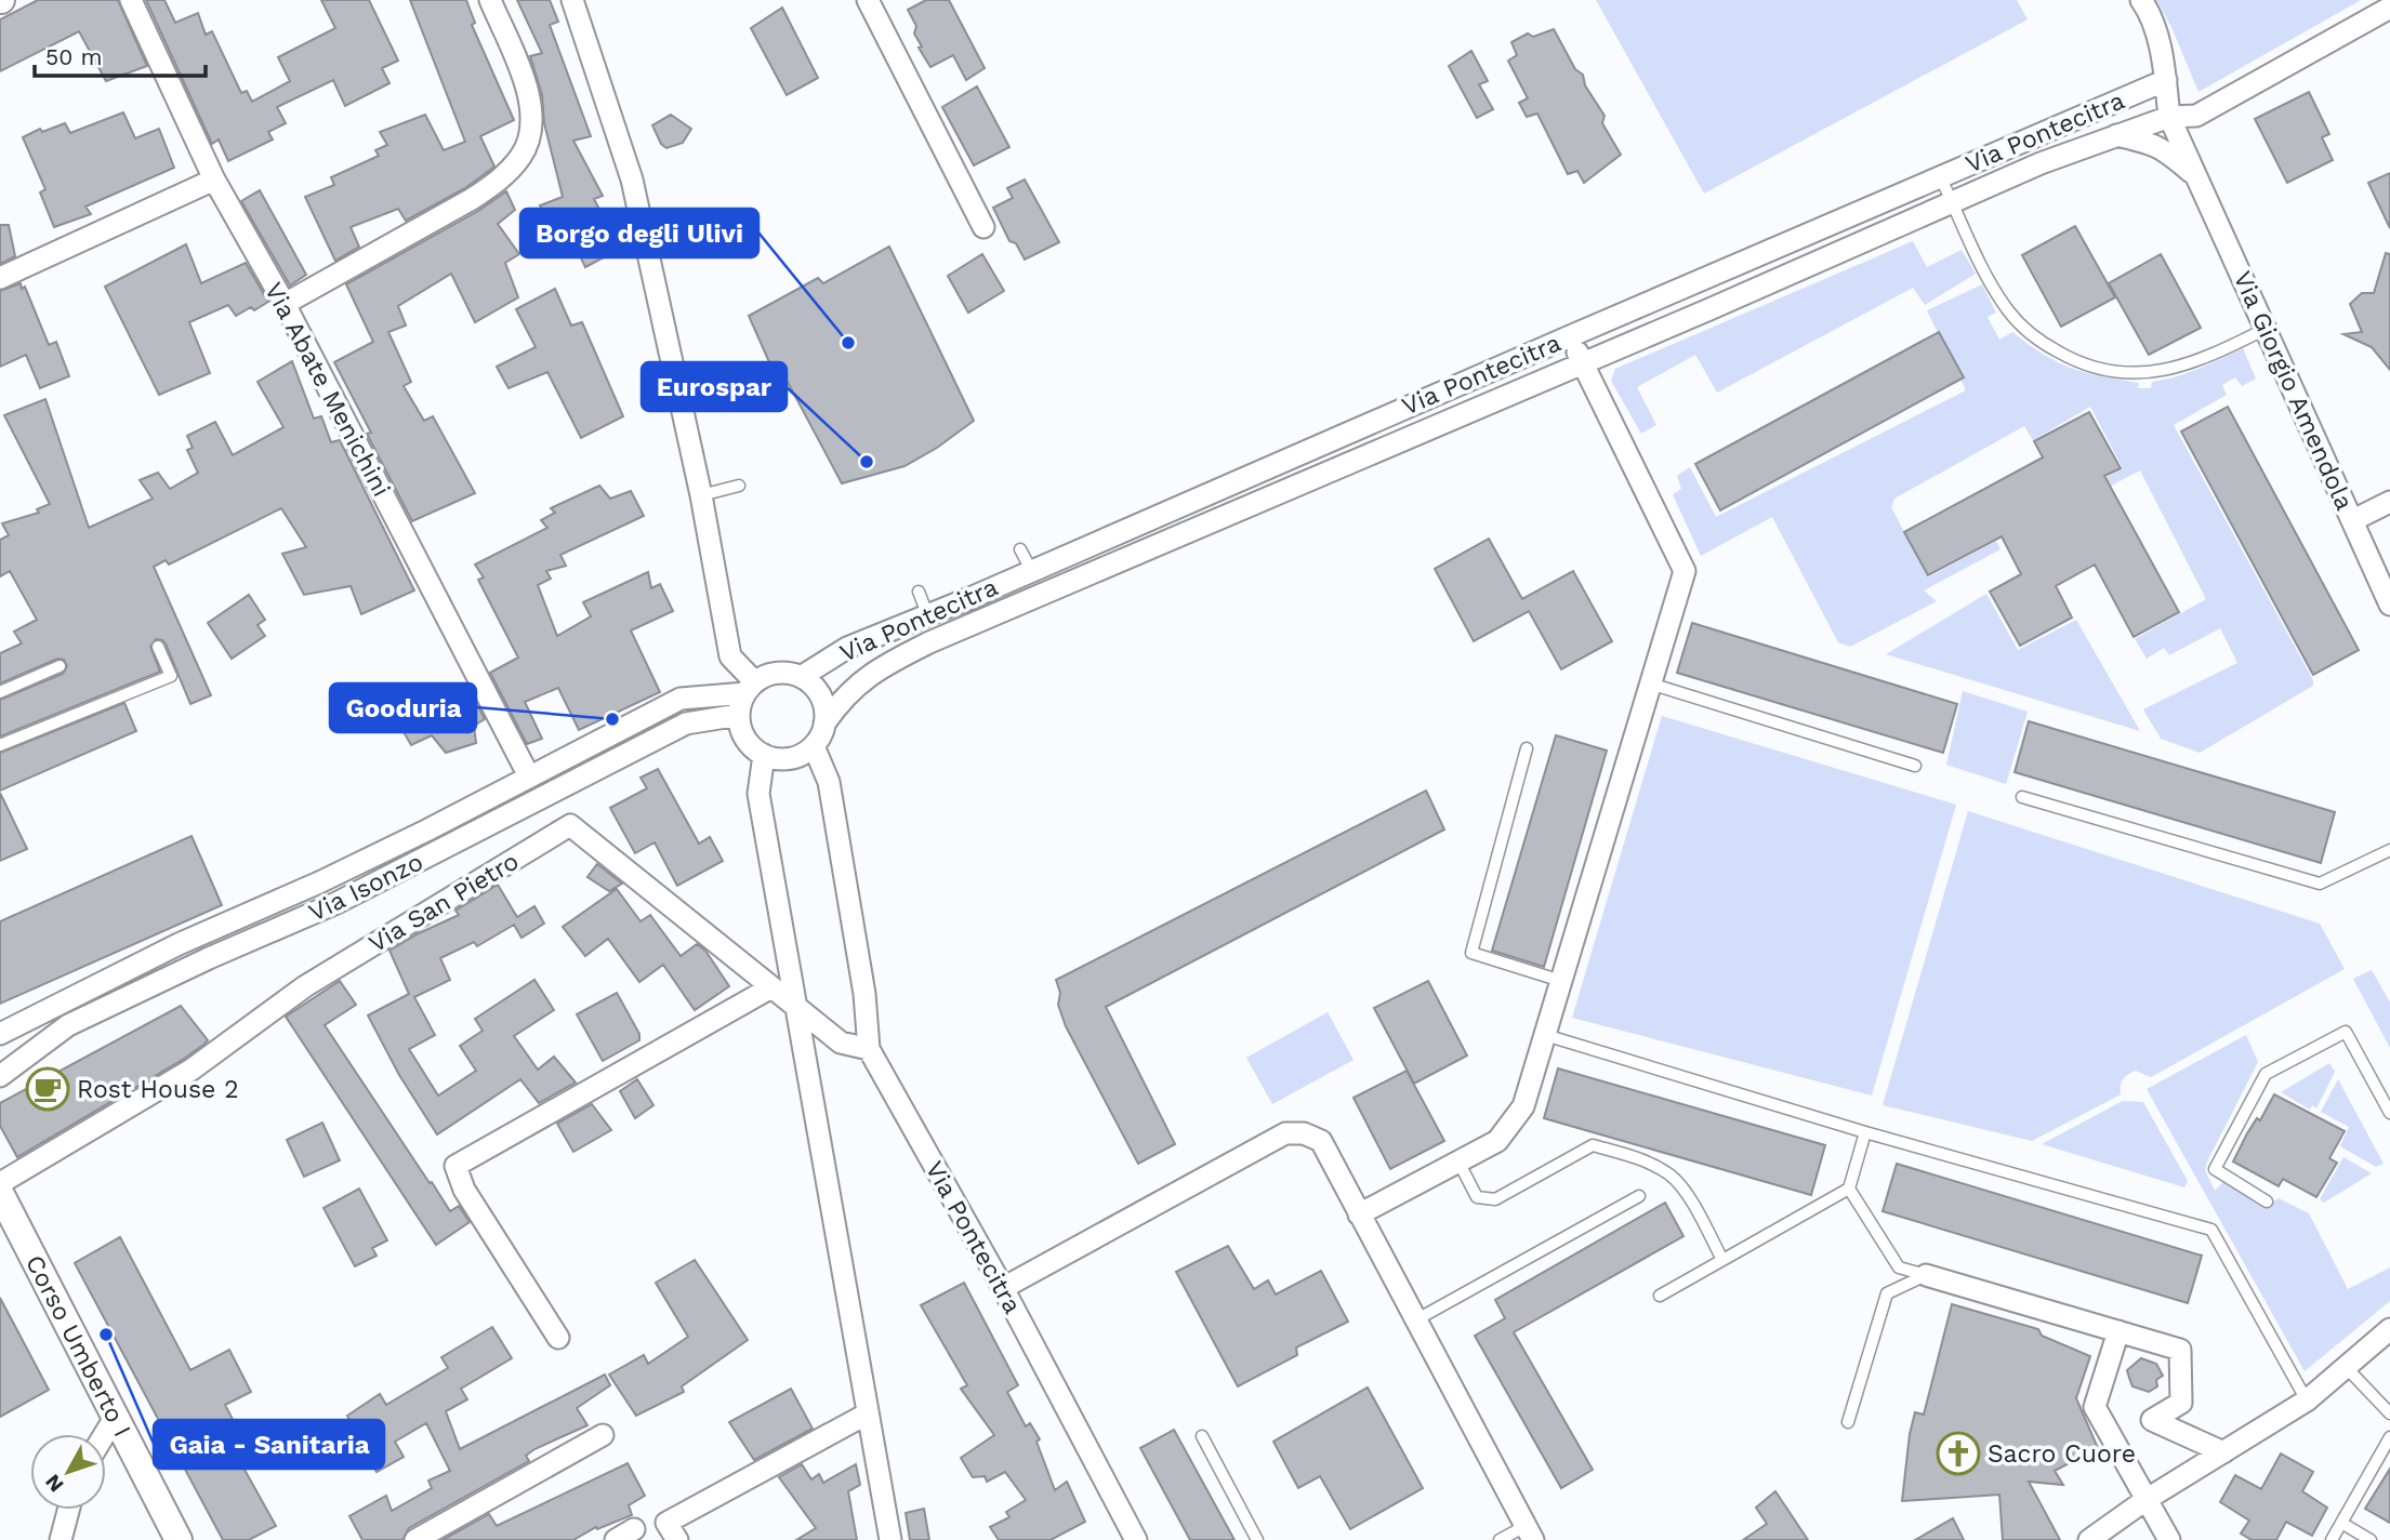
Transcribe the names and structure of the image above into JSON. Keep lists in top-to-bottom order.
{
  "streets": {
    "street": [
      "Via Pontecitra",
      "Via Abate Menichini",
      "Via Giorgio Amendola",
      "Via Isonzo",
      "Via San Pietro",
      "Corso Umberto I"
    ]
  },
  "crossings": [
    ["Via Pontecitra", "Via Giorgio Amendola"],
    ["Via Pontecitra", "Via Isonzo"],
    ["Via Pontecitra", "Via San Pietro"],
    ["Via Abate Menichini", "Via Isonzo"]
  ],
  "places": {
    "other": [
      "Borgo degli Ulivi",
      "Eurospar",
      "Gooduria",
      "Gaia - Sanitaria"
    ],
    "cafe": ["Rost House 2"],
    "church": ["Sacro Cuore"]
  },
  "scale_bar": "50 m",
  "north": "bottom left"
}
